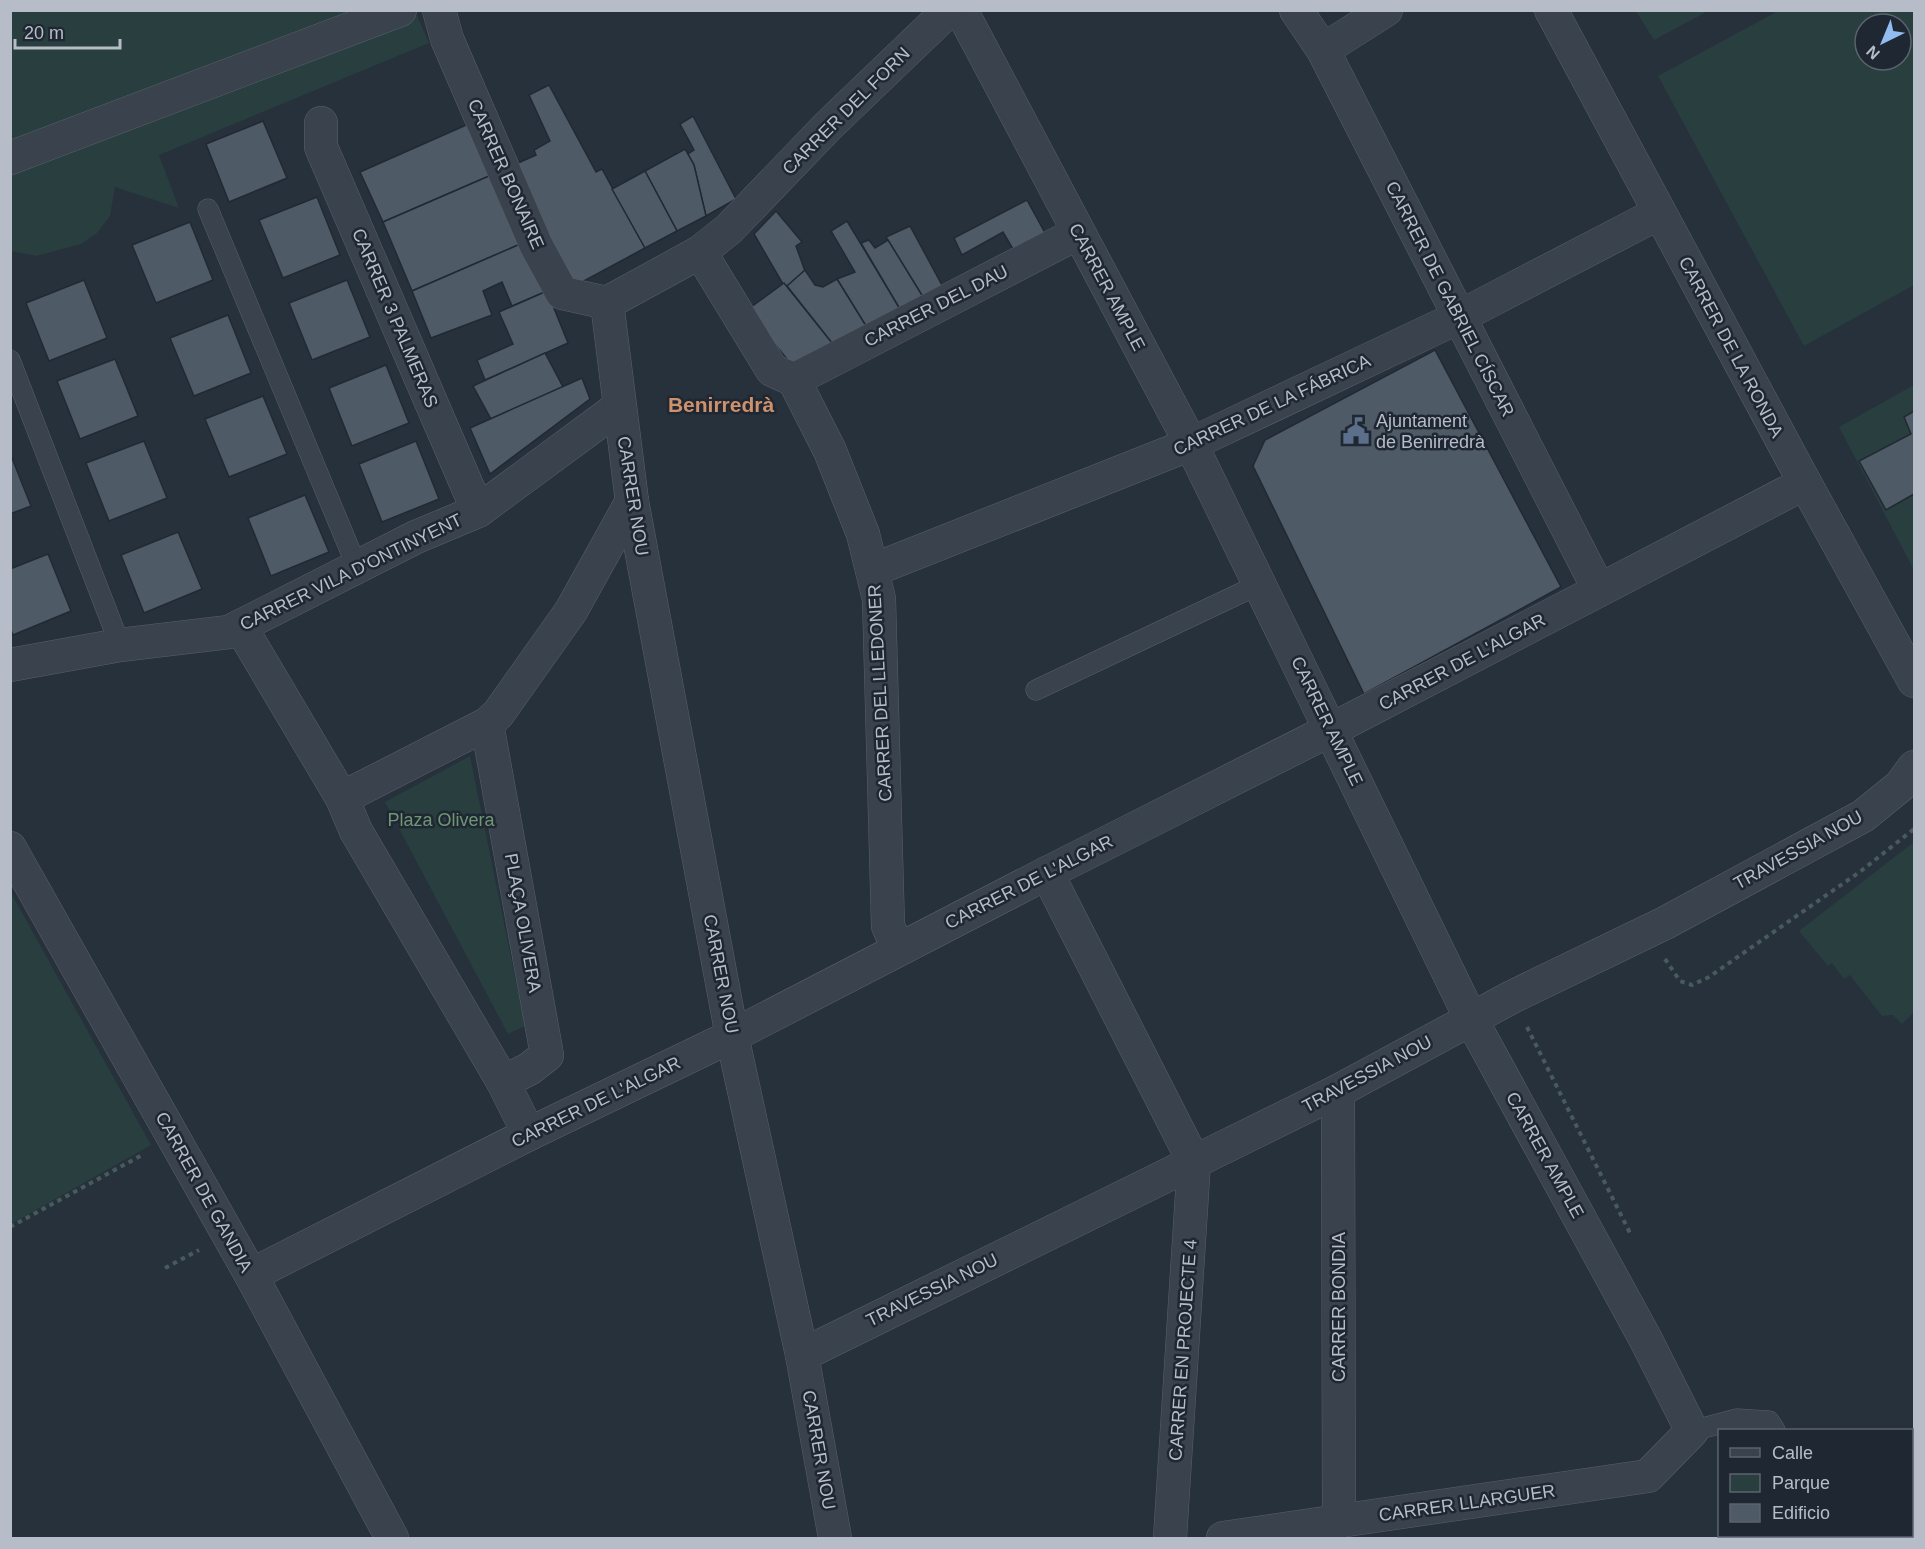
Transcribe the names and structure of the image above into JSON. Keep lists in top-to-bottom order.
{
  "streets": {
    "street": [
      "CARRER DEL FORN",
      "CARRER BONAIRE",
      "CARRER AMPLE",
      "CARRER DE GABRIEL CÍSCAR",
      "CARRER DEL DAU",
      "CARRER 3 PALMERAS",
      "CARRER DE LA RONDA",
      "CARRER DE LA FÁBRICA",
      "CARRER NOU",
      "CARRER VILA D'ONTINYENT",
      "CARRER DE L'ALGAR",
      "CARRER DEL LLEDONER",
      "TRAVESSIA NOU",
      "PLAÇA OLIVERA",
      "CARRER DE GANDIA",
      "CARRER BONDIA",
      "CARRER EN PROJECTE 4",
      "CARRER LLARGUER"
    ]
  },
  "crossings": [
    ["CARRER DEL FORN", "CARRER BONAIRE"],
    ["CARRER DEL FORN", "CARRER NOU"],
    ["CARRER BONAIRE", "CARRER NOU"],
    ["CARRER AMPLE", "CARRER DEL DAU"],
    ["CARRER AMPLE", "CARRER DE LA FÁBRICA"],
    ["CARRER AMPLE", "CARRER DE L'ALGAR"],
    ["CARRER AMPLE", "TRAVESSIA NOU"],
    ["CARRER AMPLE", "CARRER LLARGUER"],
    ["CARRER DE GABRIEL CÍSCAR", "CARRER DE LA FÁBRICA"],
    ["CARRER DE GABRIEL CÍSCAR", "CARRER DE L'ALGAR"],
    ["CARRER DEL DAU", "CARRER DEL LLEDONER"],
    ["CARRER 3 PALMERAS", "CARRER VILA D'ONTINYENT"],
    ["CARRER DE LA RONDA", "CARRER DE LA FÁBRICA"],
    ["CARRER DE LA RONDA", "CARRER DE L'ALGAR"],
    ["CARRER DE LA FÁBRICA", "CARRER DEL LLEDONER"],
    ["CARRER NOU", "CARRER VILA D'ONTINYENT"],
    ["CARRER NOU", "CARRER DE L'ALGAR"],
    ["CARRER NOU", "TRAVESSIA NOU"],
    ["CARRER DE L'ALGAR", "CARRER DEL LLEDONER"],
    ["CARRER DE L'ALGAR", "CARRER DE GANDIA"],
    ["TRAVESSIA NOU", "CARRER BONDIA"],
    ["TRAVESSIA NOU", "CARRER EN PROJECTE 4"],
    ["CARRER BONDIA", "CARRER LLARGUER"]
  ],
  "districts": ["Benirredrà"],
  "parks": ["Plaza Olivera"],
  "places": {
    "public building": ["Ajuntament de Benirredrà"]
  },
  "legend": ["Calle", "Parque", "Edificio"],
  "scale_bar": "20 m",
  "north": "bottom left"
}
